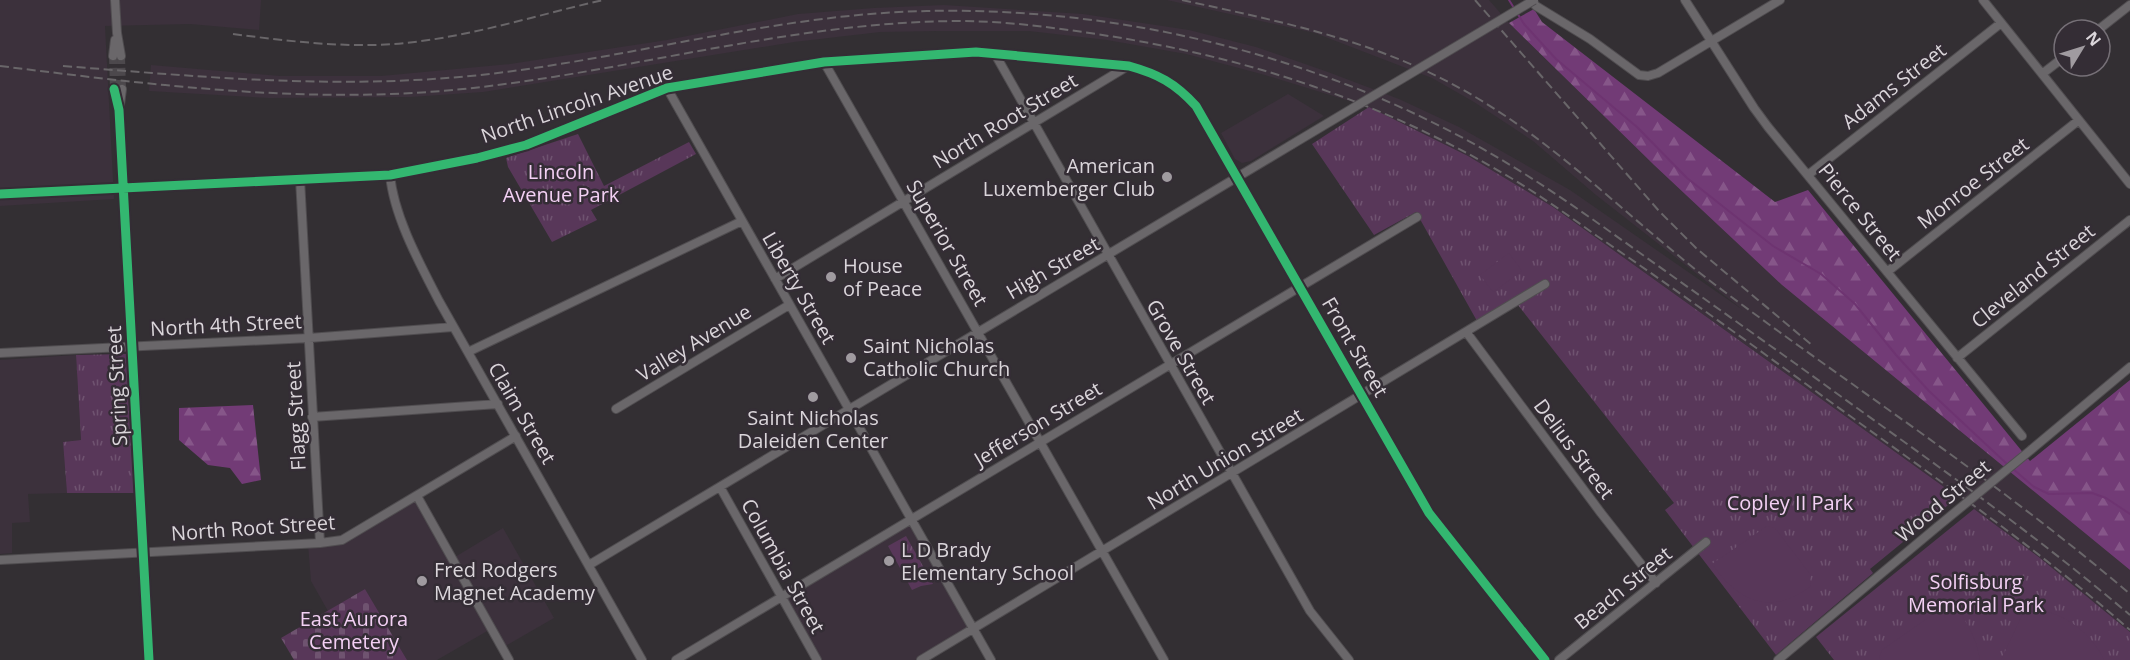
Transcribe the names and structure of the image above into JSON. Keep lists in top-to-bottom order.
{
  "streets": {
    "street": [
      "Adams Street",
      "North Lincoln Avenue",
      "North Root Street",
      "Monroe Street",
      "Pierce Street",
      "Superior Street",
      "High Street",
      "Cleveland Street",
      "Liberty Street",
      "North 4th Street",
      "Valley Avenue",
      "Front Street",
      "Grove Street",
      "Spring Street",
      "Claim Street",
      "Flagg Street",
      "Jefferson Street",
      "Delius Street",
      "North Union Street",
      "Wood Street",
      "Columbia Street",
      "Beach Street"
    ]
  },
  "crossings": [
    ["Adams Street", "Pierce Street"],
    ["North Lincoln Avenue", "North Root Street"],
    ["North Lincoln Avenue", "Superior Street"],
    ["North Lincoln Avenue", "Liberty Street"],
    ["North Lincoln Avenue", "Front Street"],
    ["North Lincoln Avenue", "Grove Street"],
    ["North Lincoln Avenue", "Spring Street"],
    ["North Lincoln Avenue", "Claim Street"],
    ["North Lincoln Avenue", "Flagg Street"],
    ["North Root Street", "Superior Street"],
    ["North Root Street", "Liberty Street"],
    ["North Root Street", "Front Street"],
    ["North Root Street", "Grove Street"],
    ["North Root Street", "Spring Street"],
    ["North Root Street", "Claim Street"],
    ["North Root Street", "Flagg Street"],
    ["Monroe Street", "Pierce Street"],
    ["Pierce Street", "Cleveland Street"],
    ["Superior Street", "High Street"],
    ["Superior Street", "Jefferson Street"],
    ["Superior Street", "North Union Street"],
    ["High Street", "Liberty Street"],
    ["High Street", "Front Street"],
    ["High Street", "Grove Street"],
    ["High Street", "Claim Street"],
    ["High Street", "Columbia Street"],
    ["Liberty Street", "Valley Avenue"],
    ["Liberty Street", "Jefferson Street"],
    ["Liberty Street", "North Union Street"],
    ["North 4th Street", "Spring Street"],
    ["North 4th Street", "Claim Street"],
    ["North 4th Street", "Flagg Street"],
    ["Front Street", "Jefferson Street"],
    ["Front Street", "North Union Street"],
    ["Grove Street", "Jefferson Street"],
    ["Grove Street", "North Union Street"],
    ["Jefferson Street", "Columbia Street"],
    ["Delius Street", "North Union Street"],
    ["Delius Street", "Beach Street"]
  ],
  "parks": [
    "Lincoln Avenue Park",
    "Copley II Park",
    "Solfisburg Memorial Park",
    "East Aurora Cemetery"
  ],
  "places": [
    "American Luxemberger Club",
    "House of Peace",
    "Saint Nicholas Catholic Church",
    "Saint Nicholas Daleiden Center",
    "L D Brady Elementary School",
    "Fred Rodgers Magnet Academy"
  ],
  "north": "top right"
}
